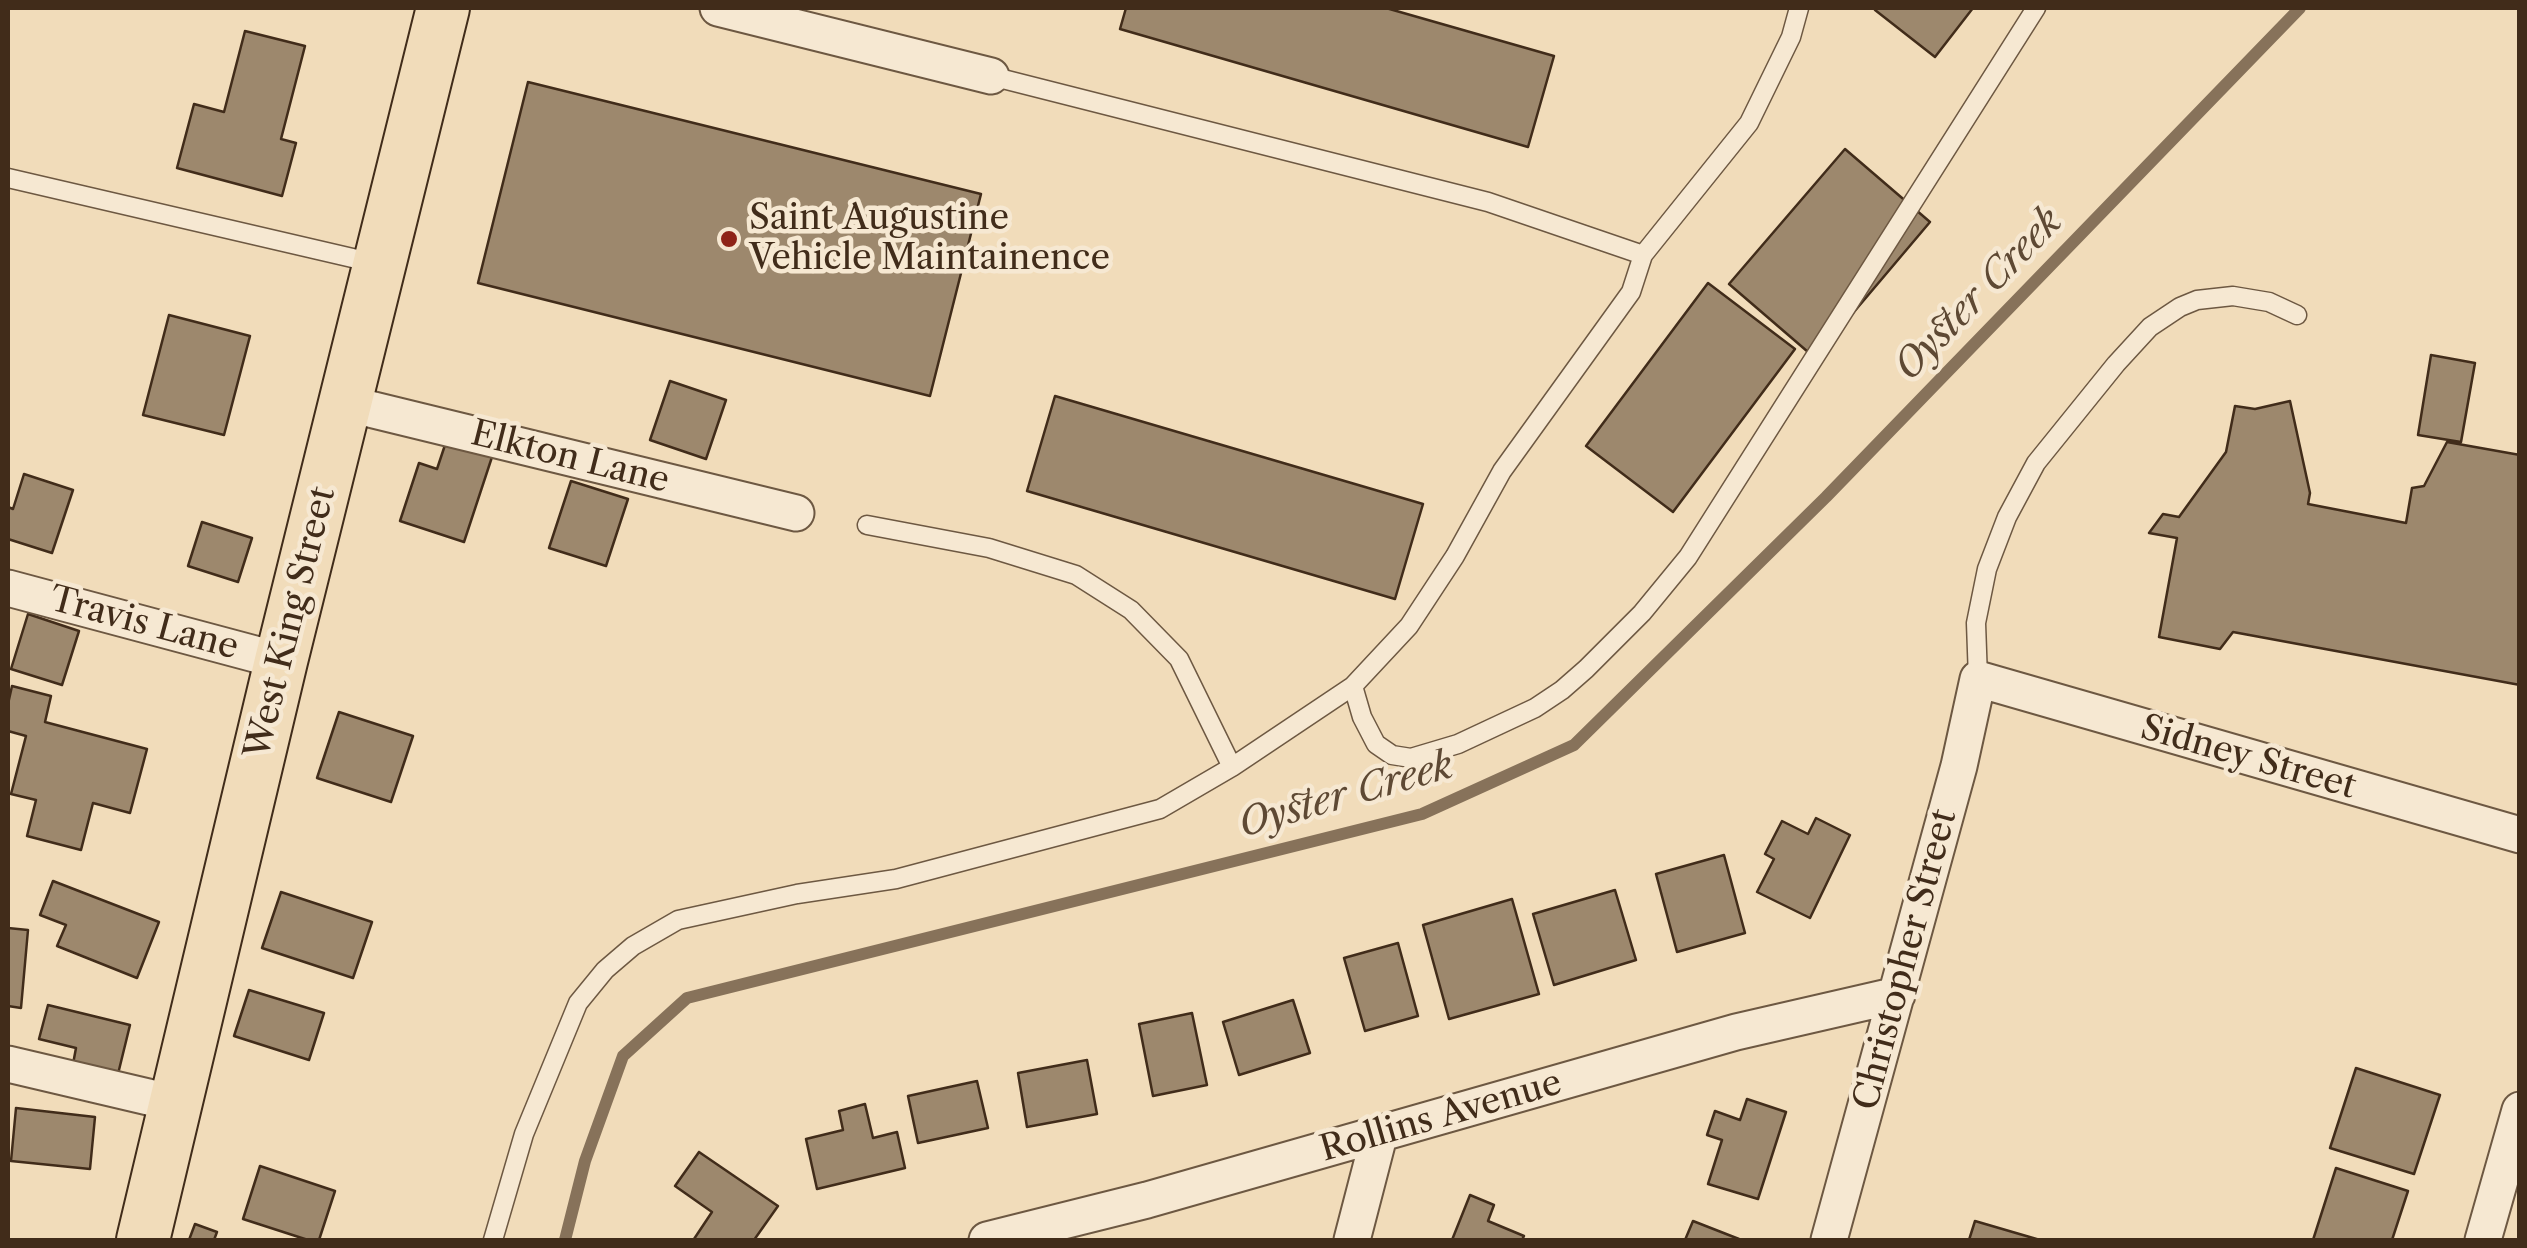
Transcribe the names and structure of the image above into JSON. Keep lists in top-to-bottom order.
{
  "streets": {
    "main road": ["West King Street"],
    "street": [
      "Elkton Lane",
      "Travis Lane",
      "Sidney Street",
      "Christopher Street",
      "Rollins Avenue"
    ]
  },
  "crossings": [
    ["Elkton Lane", "West King Street"],
    ["West King Street", "Travis Lane"],
    ["Sidney Street", "Christopher Street"],
    ["Christopher Street", "Rollins Avenue"]
  ],
  "water": ["Oyster Creek"],
  "places": ["Saint Augustine Vehicle Maintainence"]
}
